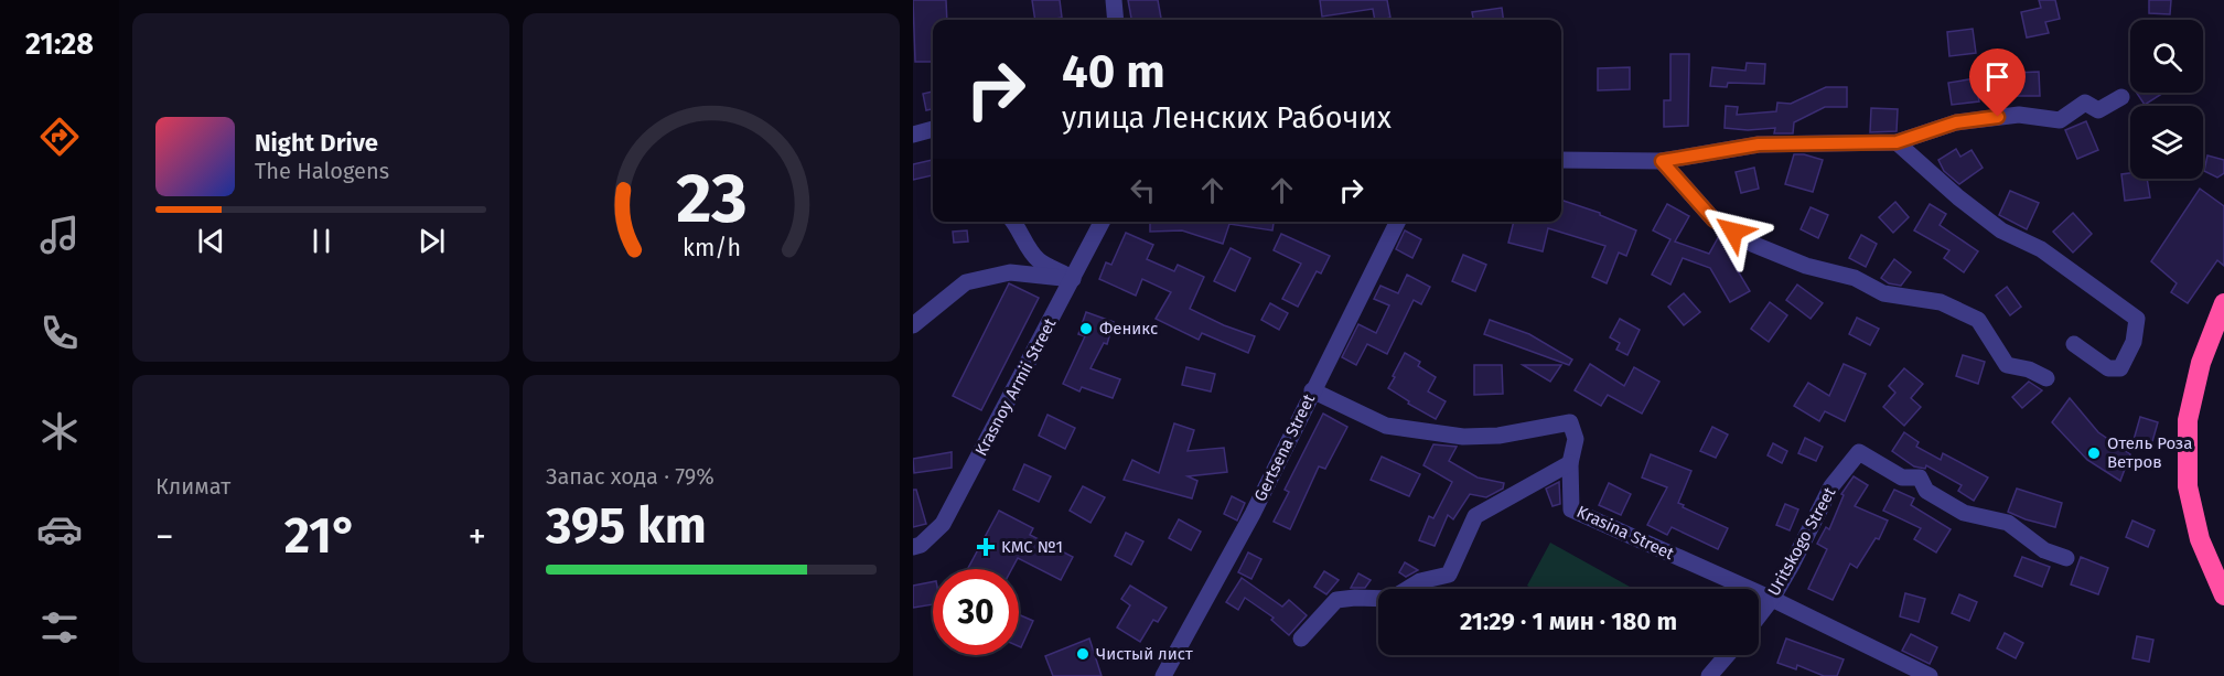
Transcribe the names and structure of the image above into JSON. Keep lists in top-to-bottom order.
{
  "streets": {
    "street": [
      "Krasnoy Armii Street",
      "Gertsena Street",
      "Krasina Street",
      "Uritskogo Street"
    ]
  },
  "crossings": [
    ["Gertsena Street", "Krasina Street"],
    ["Krasina Street", "Uritskogo Street"]
  ],
  "places": {
    "other": ["Феникс", "Отель Роза Ветров", "Чистый лист"],
    "health": ["KMC №1"]
  },
  "page": {
    "tabs": "21:28",
    "turn": ["40 m", "улица Ленских Рабочих"],
    "song": ["Night Drive", "The Halogens"],
    "tile": [
      "Климат",
      ["Запас хода · 79%", "395 km"]
    ],
    "heat": ["−", "21°", "+"],
    "limit": "30",
    "trip": "21:29 · 1 мин · 180 m",
    "gauge": ["23", "km/h"]
  }
}
